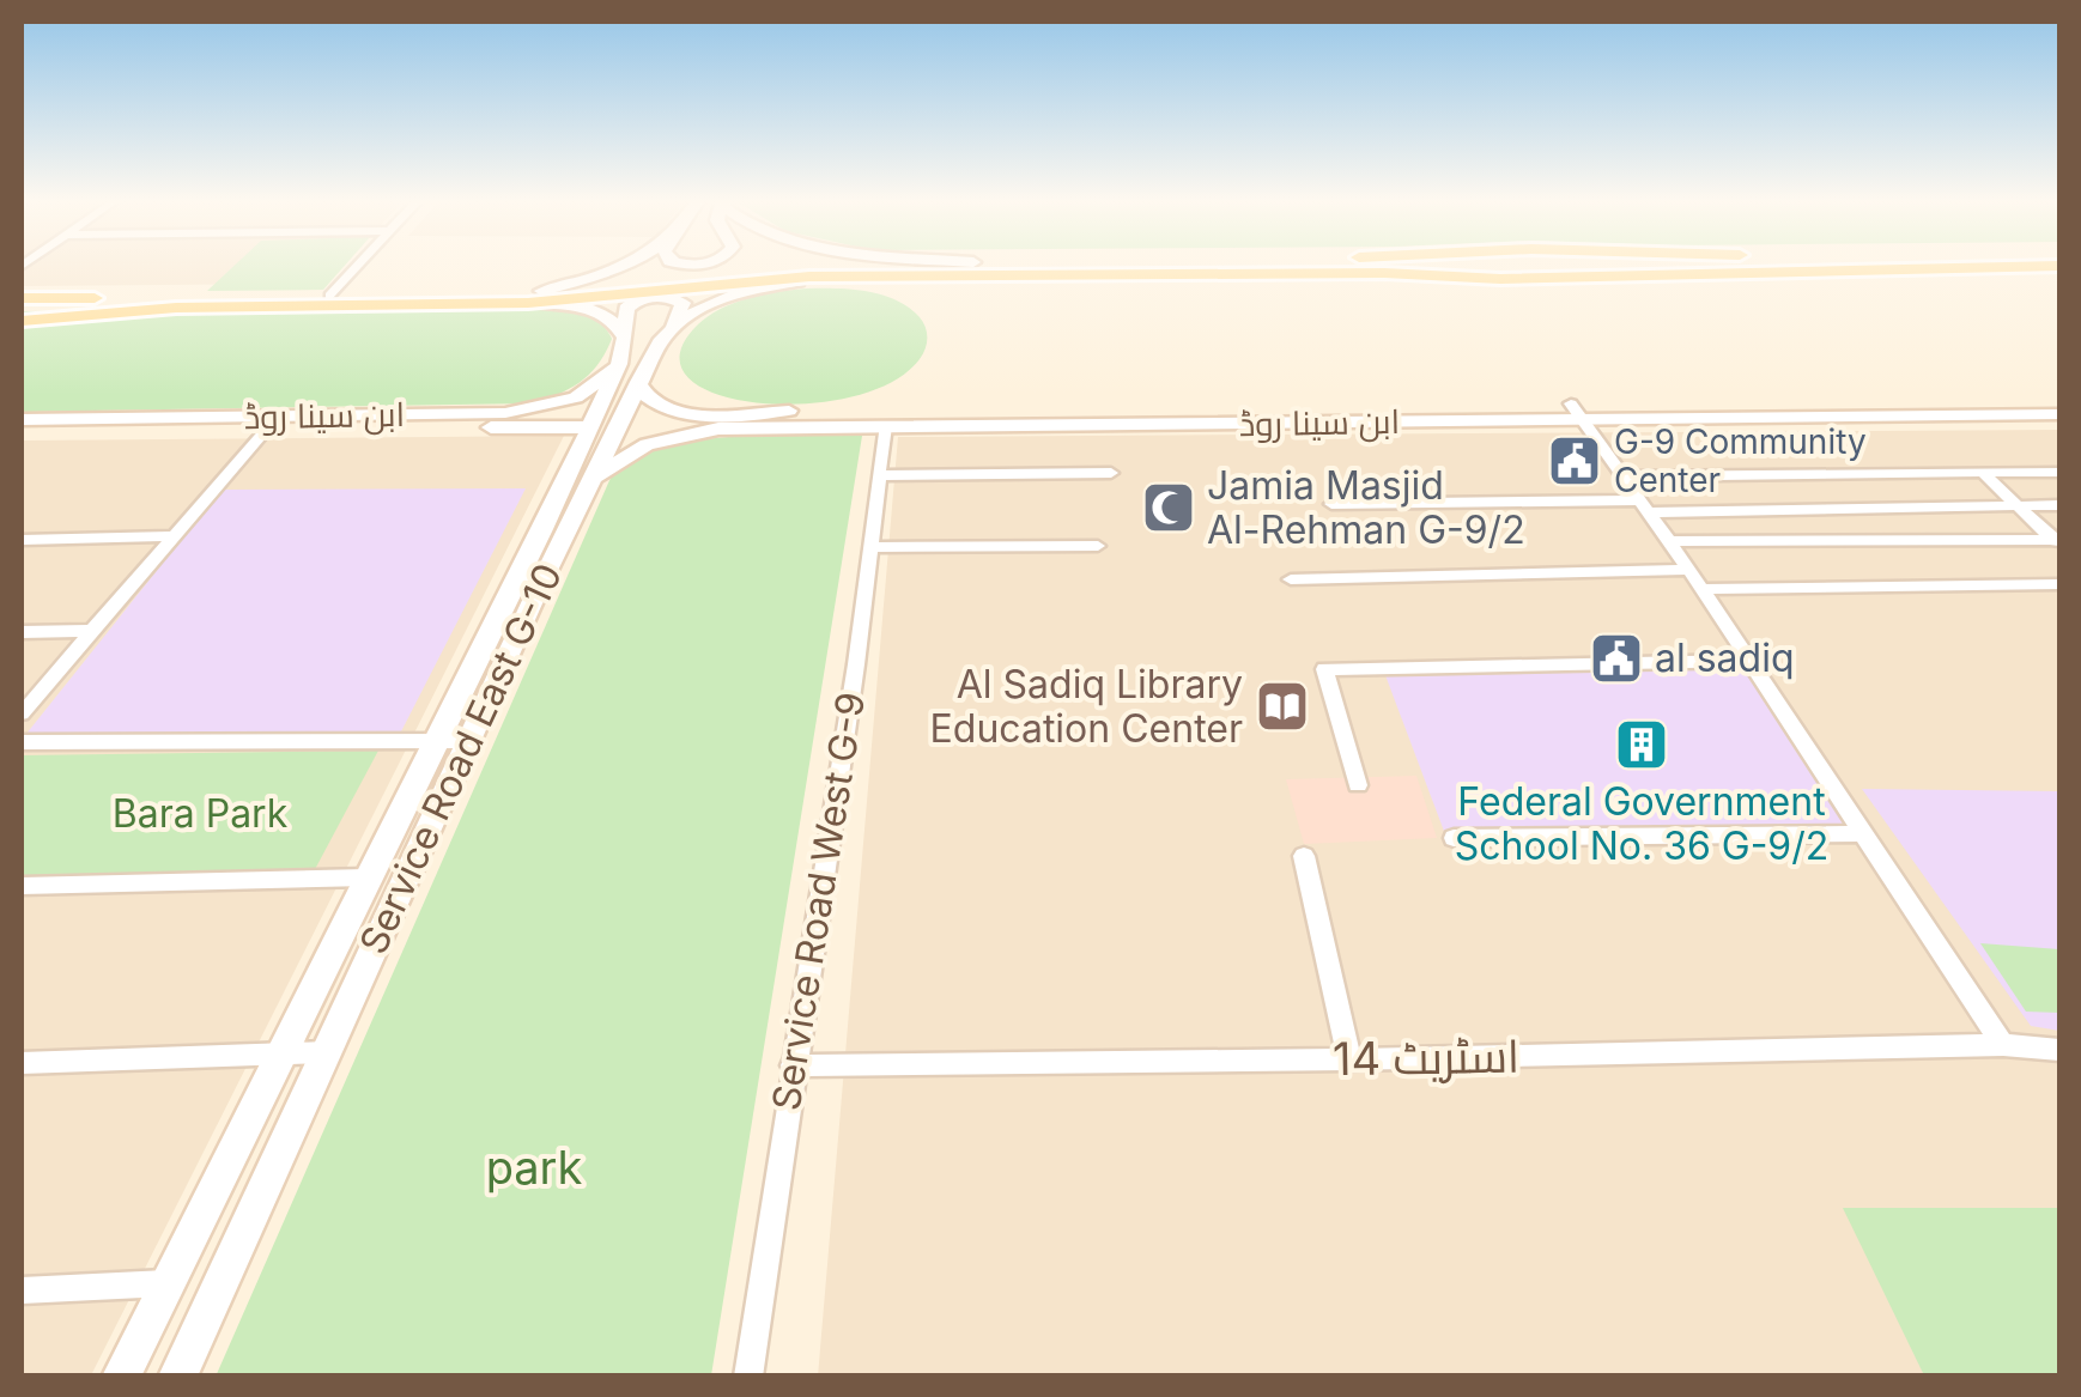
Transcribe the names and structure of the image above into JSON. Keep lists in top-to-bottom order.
{
  "streets": {
    "main road": ["ابن سینا روڈ", "Service Road East G-10"],
    "street": ["Service Road West G-9", "اسٹریٹ 14"]
  },
  "crossings": [
    ["ابن سینا روڈ", "Service Road East G-10"],
    ["ابن سینا روڈ", "Service Road West G-9"],
    ["Service Road West G-9", "اسٹریٹ 14"]
  ],
  "parks": ["Bara Park", "park"],
  "places": {
    "public building": ["G-9 Community Center", "al sadiq"],
    "mosque": ["Jamia Masjid Al-Rehman G-9/2"],
    "library": ["Al Sadiq Library Education Center"],
    "building": ["Federal Government School No. 36 G-9/2"]
  }
}
